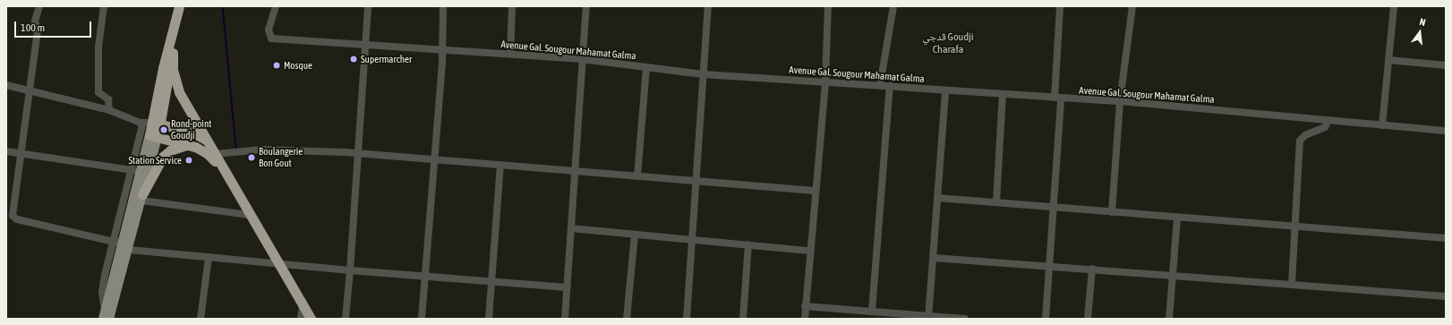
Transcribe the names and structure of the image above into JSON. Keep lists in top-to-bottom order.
{
  "streets": {
    "street": ["Avenue Gal. Sougour Mahamat Galma"]
  },
  "districts": ["قدجي Goudji Charafa"],
  "places": [
    "Supermarcher",
    "Mosque",
    "Rond-point Goudji",
    "Boulangerie Bon Gout",
    "Station Service"
  ],
  "scale_bar": "100 m",
  "north": "top"
}
